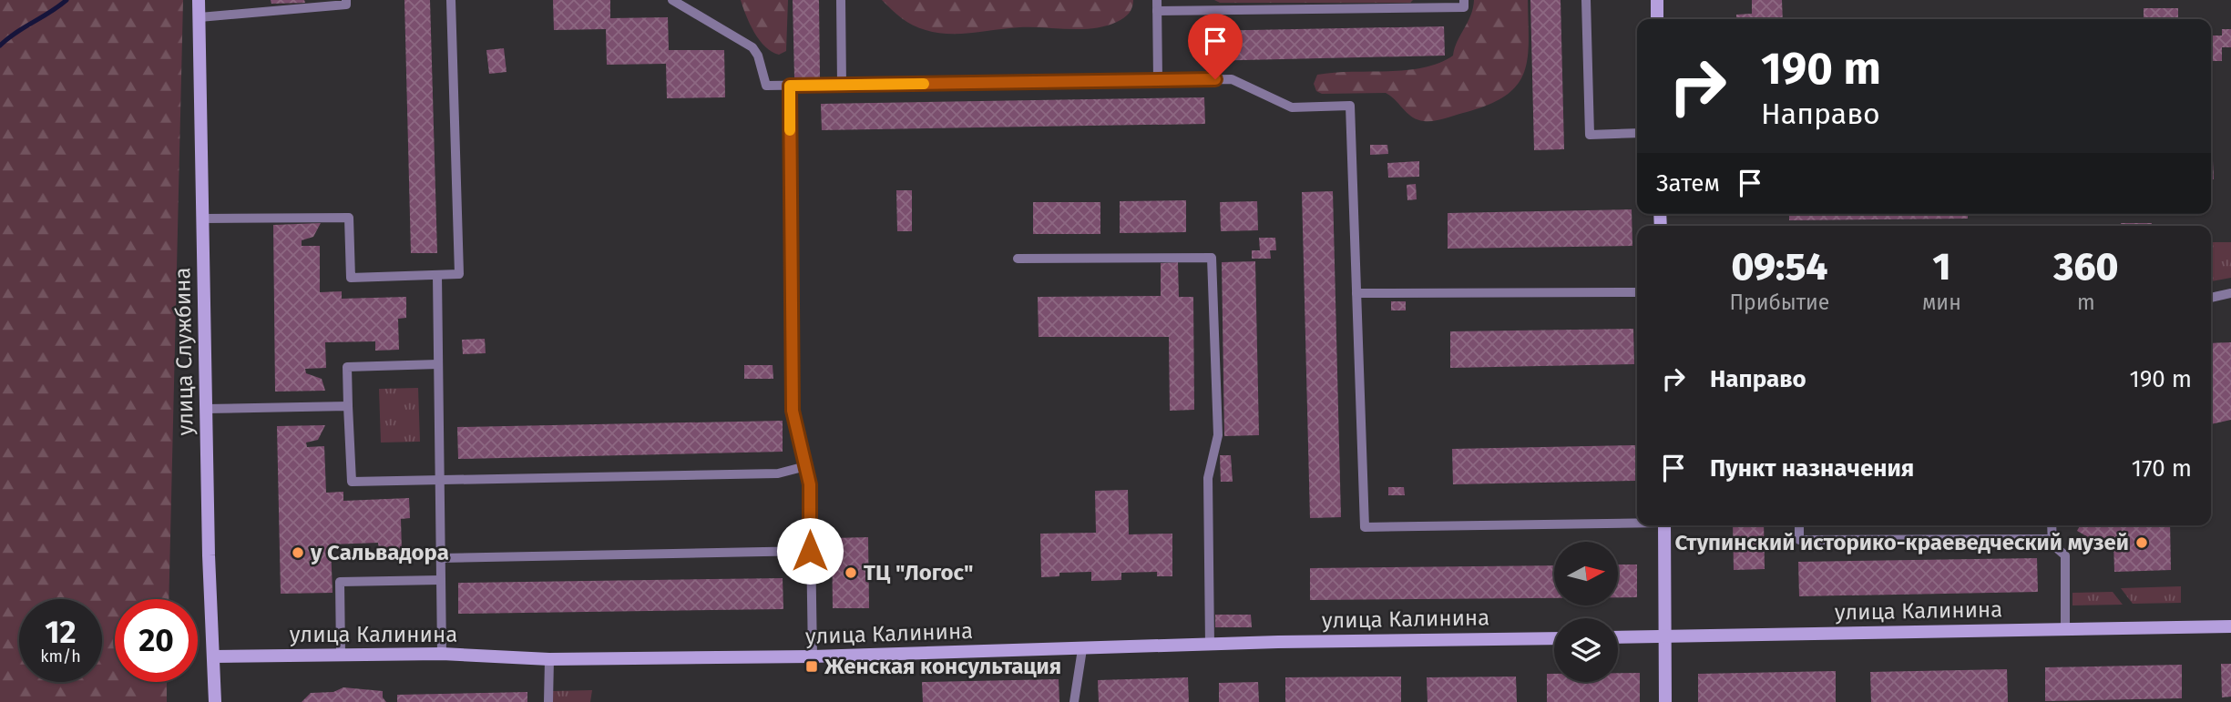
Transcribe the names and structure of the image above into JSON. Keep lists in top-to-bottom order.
{
  "streets": {
    "street": ["улица Службина", "улица Калинина"]
  },
  "crossings": [
    ["улица Службина", "улица Калинина"]
  ],
  "places": {
    "other": ["Ступинский историко-краеведческий музей", "у Сальвадора", "ТЦ \"Логос\""],
    "transit": ["Женская консультация"]
  },
  "north": "right",
  "page": {
    "turn": ["190 m", "Направо"],
    "then": "Затем",
    "eta": [
      "09:54",
      "Прибытие",
      "1",
      "мин",
      "360",
      "m"
    ],
    "list": [
      {
        "name": "Направо",
        "value": "190 m"
      },
      {
        "name": "Пункт назначения",
        "value": "170 m"
      }
    ],
    "speed": "12 km/h",
    "limit": "20"
  }
}
